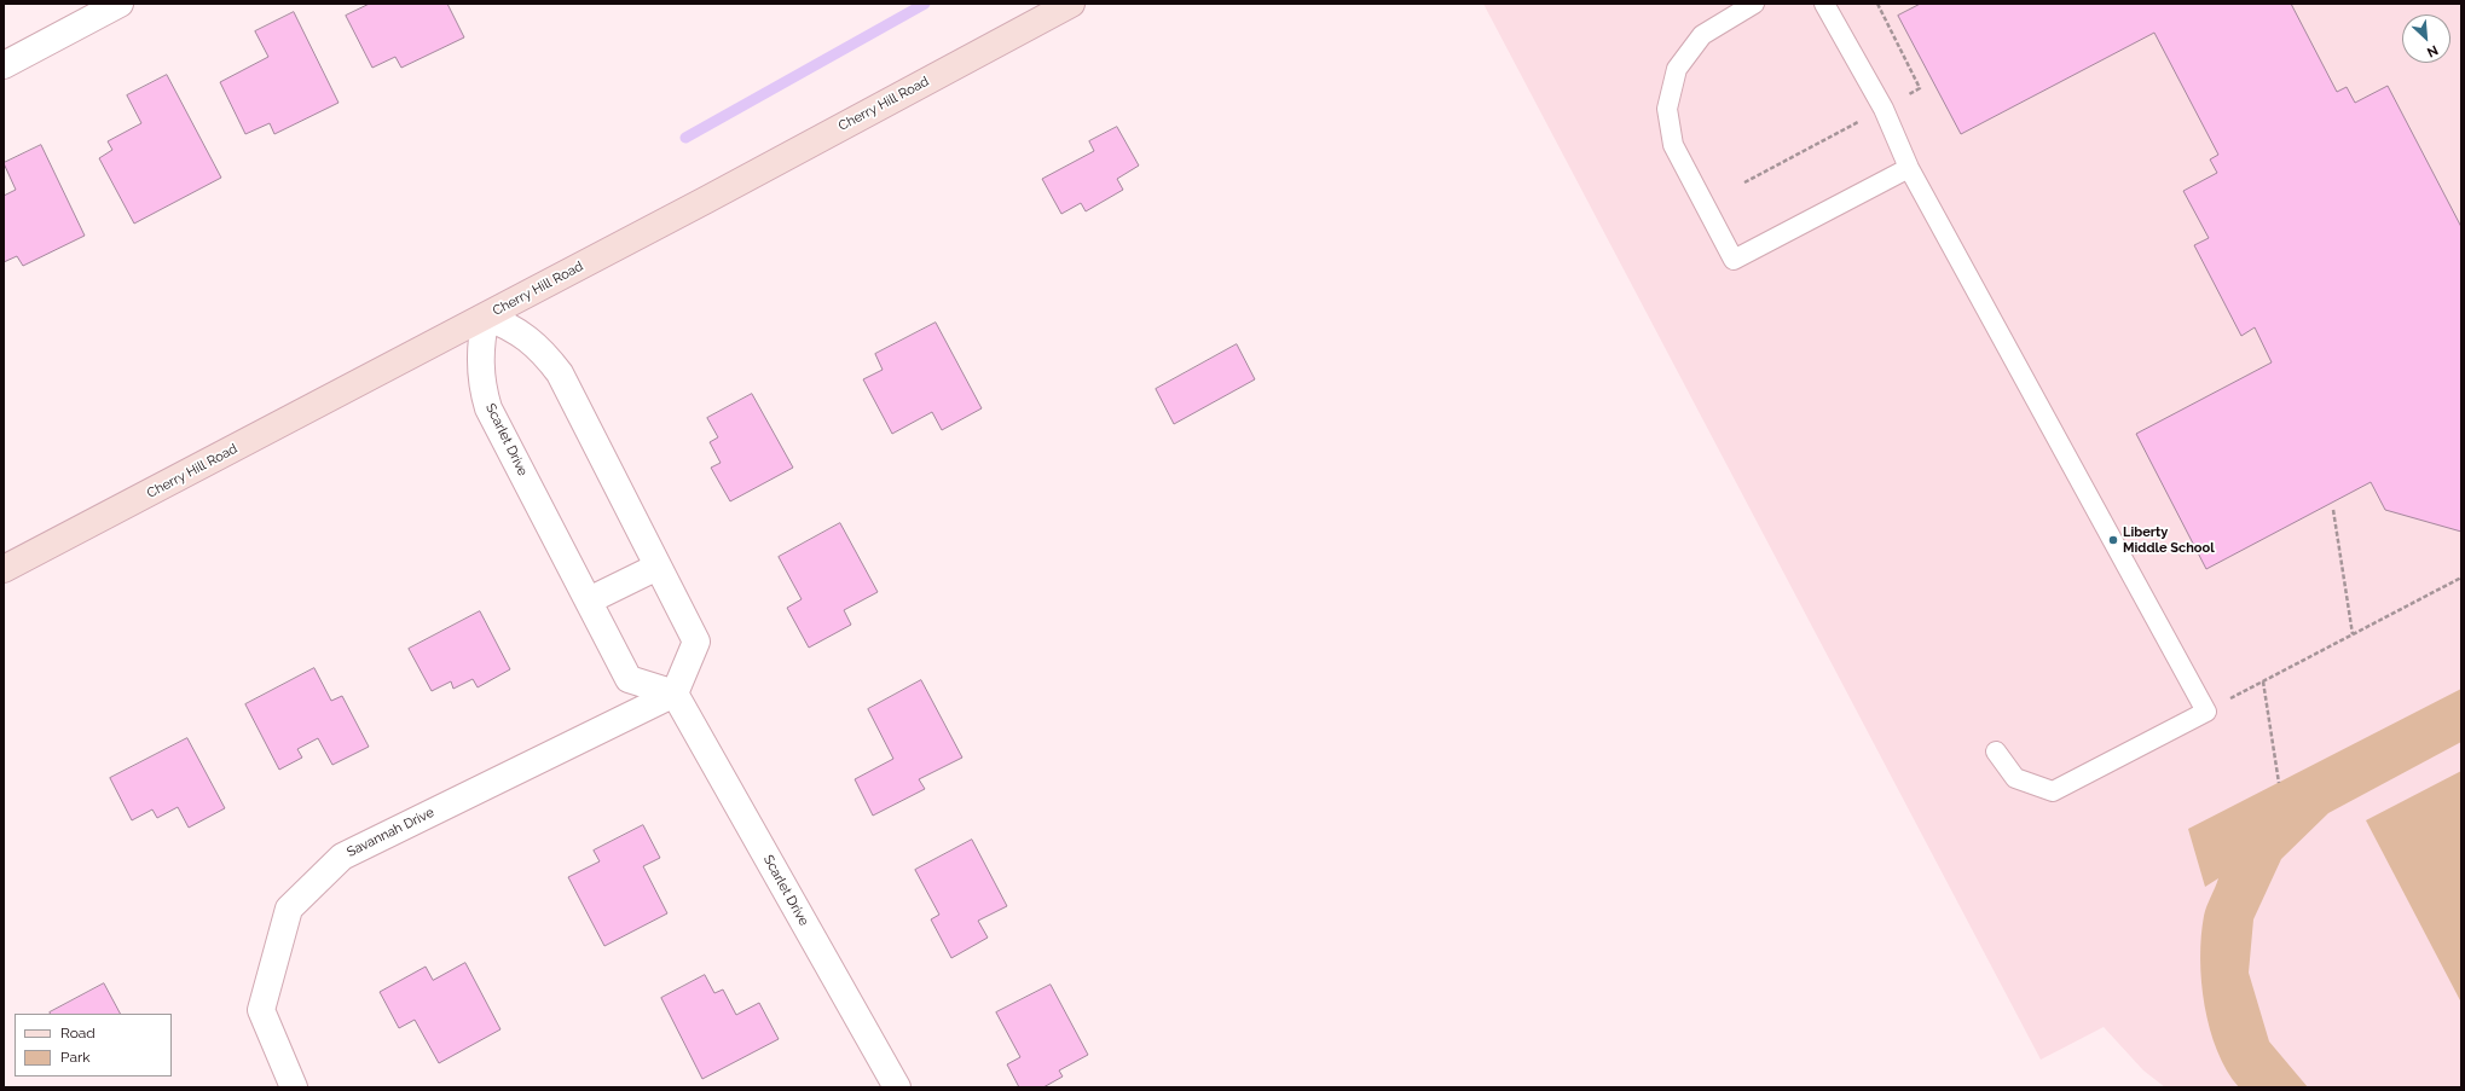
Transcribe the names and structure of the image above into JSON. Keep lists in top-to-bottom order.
{
  "streets": {
    "main road": ["Cherry Hill Road"],
    "street": ["Scarlet Drive", "Savannah Drive"]
  },
  "crossings": [
    ["Cherry Hill Road", "Scarlet Drive"],
    ["Scarlet Drive", "Savannah Drive"]
  ],
  "places": ["Liberty Middle School"],
  "legend": ["Road", "Park"],
  "north": "bottom right"
}
